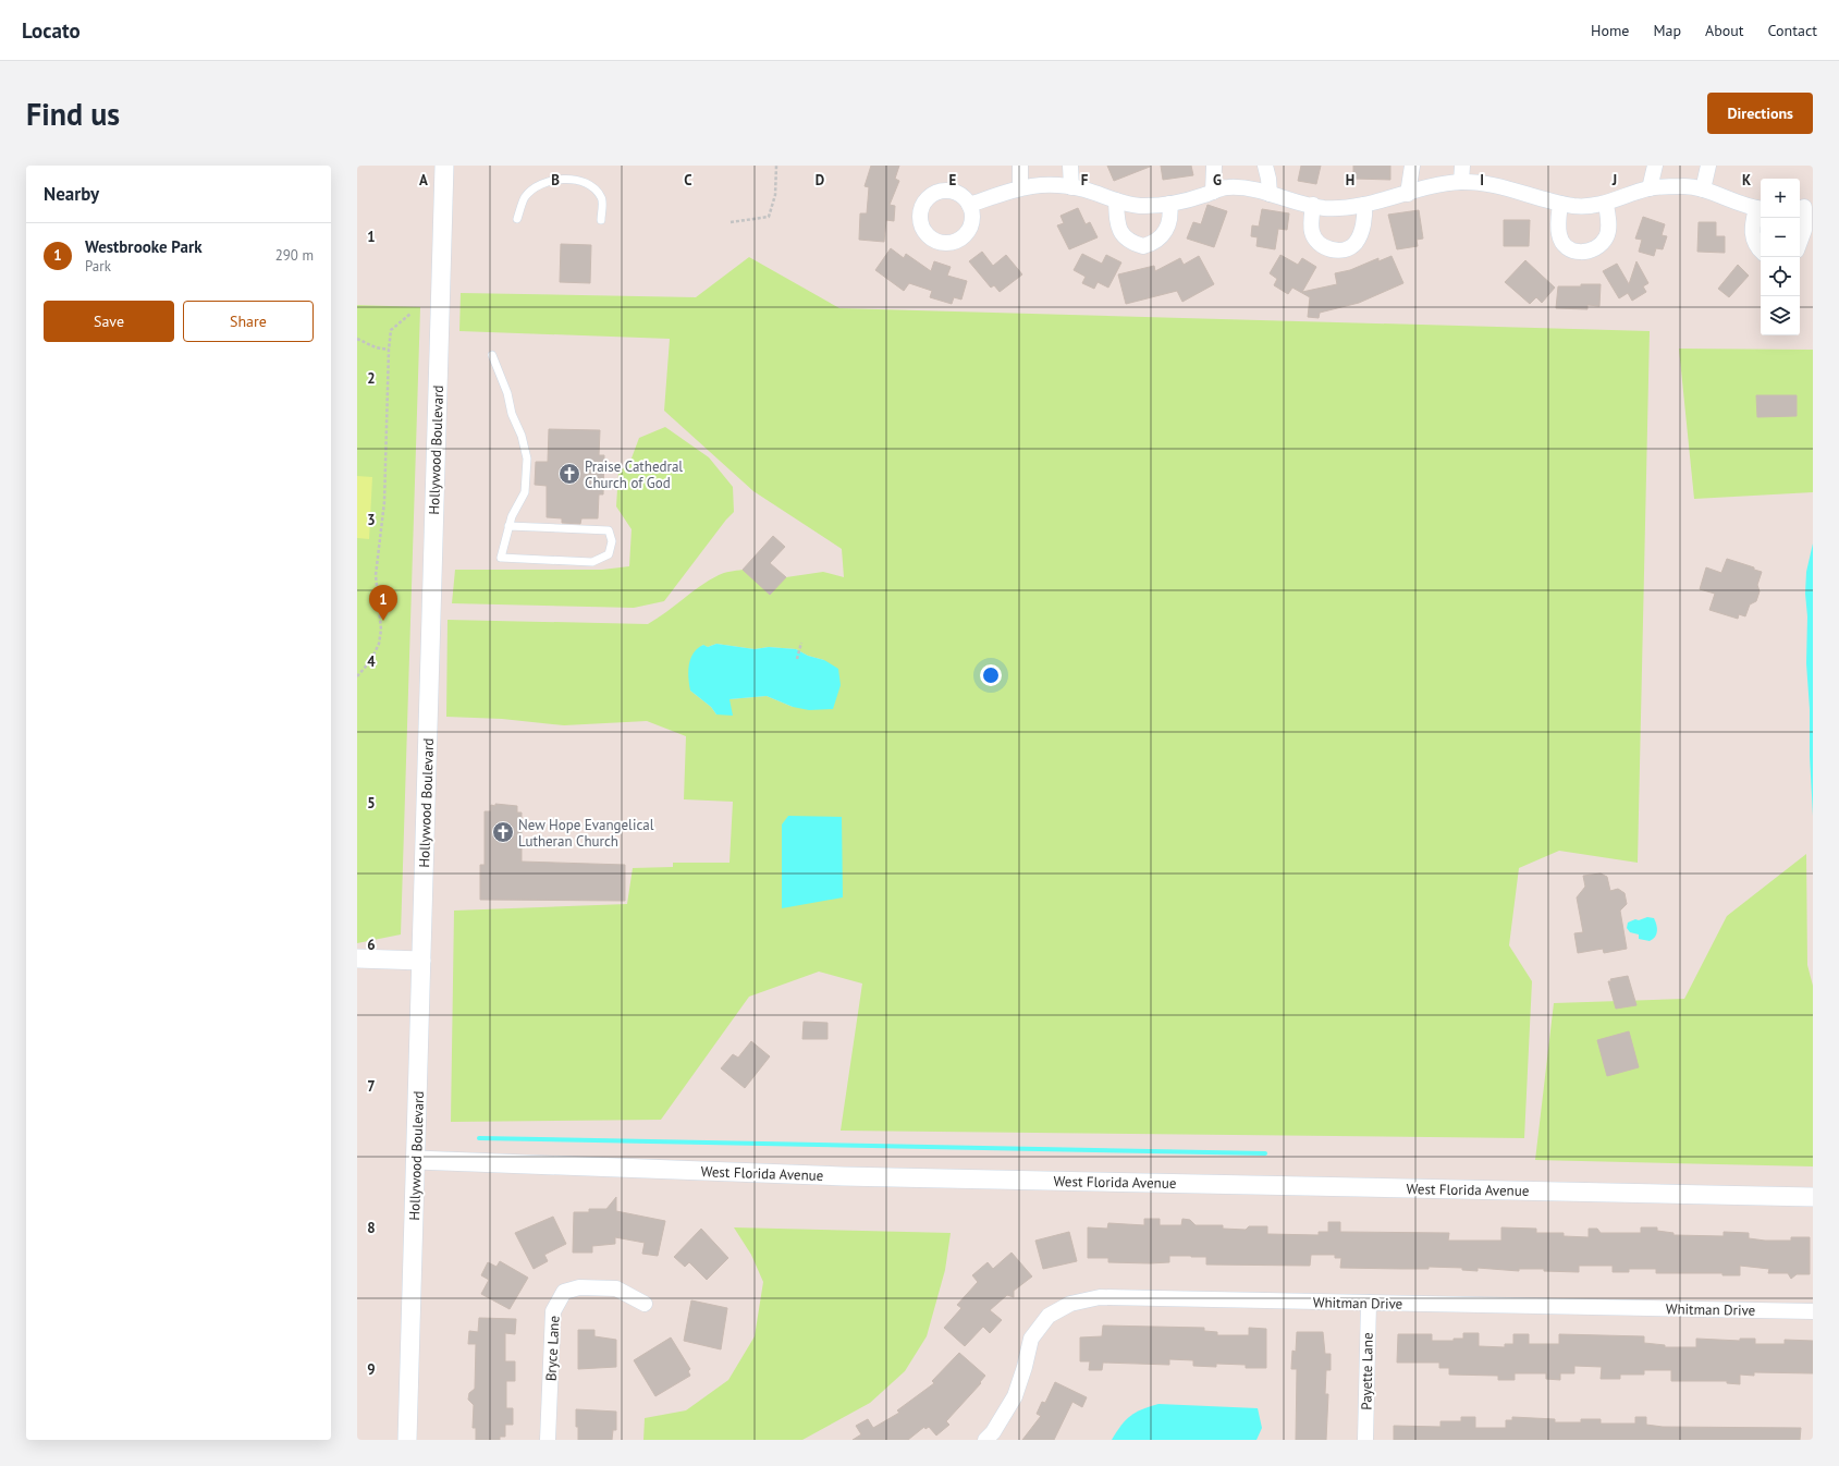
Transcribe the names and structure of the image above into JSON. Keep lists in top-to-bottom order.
{
  "streets": {
    "street": [
      "Hollywood Boulevard",
      "West Florida Avenue",
      "Whitman Drive",
      "Bryce Lane",
      "Payette Lane"
    ]
  },
  "crossings": [
    ["Hollywood Boulevard", "West Florida Avenue"],
    ["Whitman Drive", "Payette Lane"]
  ],
  "places": {
    "church": ["Praise Cathedral Church of God", "New Hope Evangelical Lutheran Church"]
  },
  "page": {
    "header": "Locato",
    "nav": [
      "Home",
      "Map",
      "About",
      "Contact"
    ],
    "buttons": [
      "Directions",
      ["Save", "Share"]
    ],
    "title": "Find us",
    "heading": "Nearby",
    "map_buttons": ["+", "−"],
    "list": [
      {
        "mark": "1",
        "name": "Westbrooke Park",
        "note": "Park",
        "value": "290 m"
      }
    ],
    "pins": "1"
  },
  "grid": {
    "columns": [
      "A",
      "B",
      "C",
      "D",
      "E",
      "F",
      "G",
      "H",
      "I",
      "J",
      "K"
    ],
    "rows": [
      "1",
      "2",
      "3",
      "4",
      "5",
      "6",
      "7",
      "8",
      "9"
    ]
  }
}
